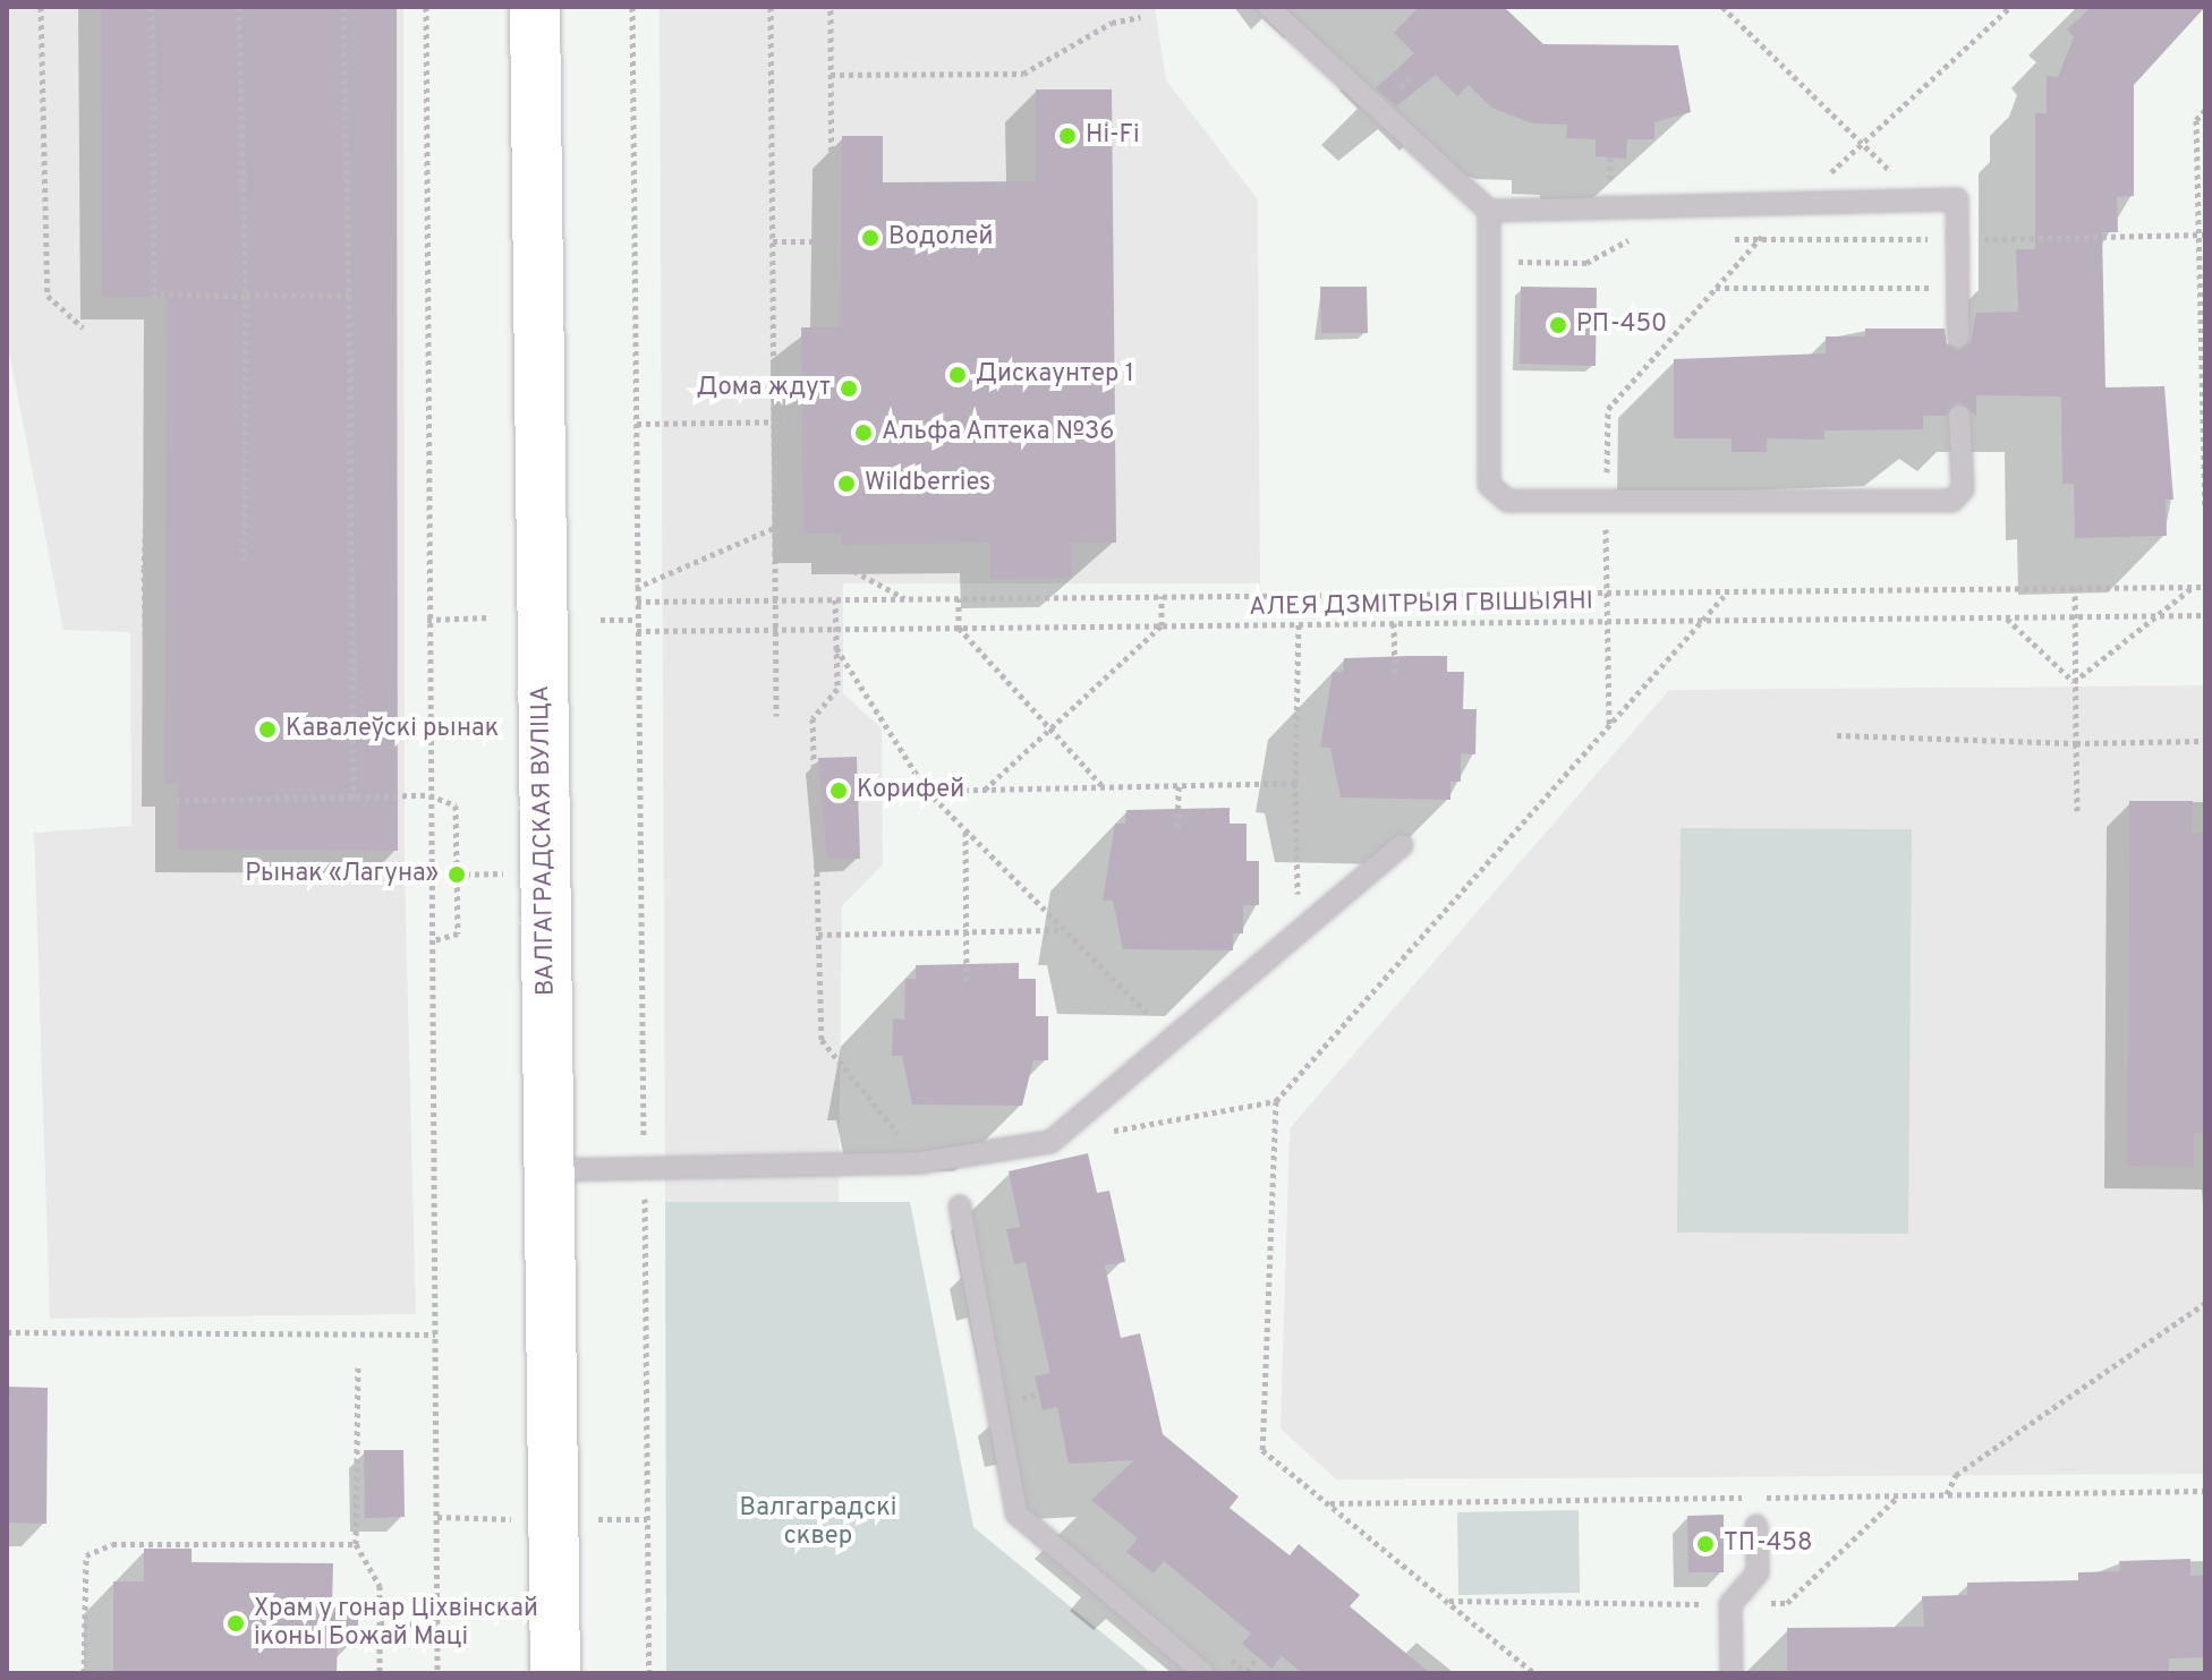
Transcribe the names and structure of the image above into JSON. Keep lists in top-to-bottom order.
{
  "streets": {
    "main road": ["ВАЛГАГРАДСКАЯ ВУЛІЦА"],
    "path": ["АЛЕЯ ДЗМІТРЫЯ ГВІШЫЯНІ"]
  },
  "parks": ["Валгаградскі сквер"],
  "places": [
    "Hi-Fi",
    "Водолей",
    "РП-450",
    "Дискаунтер 1",
    "Дома ждут",
    "Альфа Аптека №36",
    "Wildberries",
    "Кавалеўскі рынак",
    "Корифей",
    "Рынак «Лагуна»",
    "ТП-458",
    "Храм у гонар Ціхвінскай іконы Божай Маці"
  ]
}
